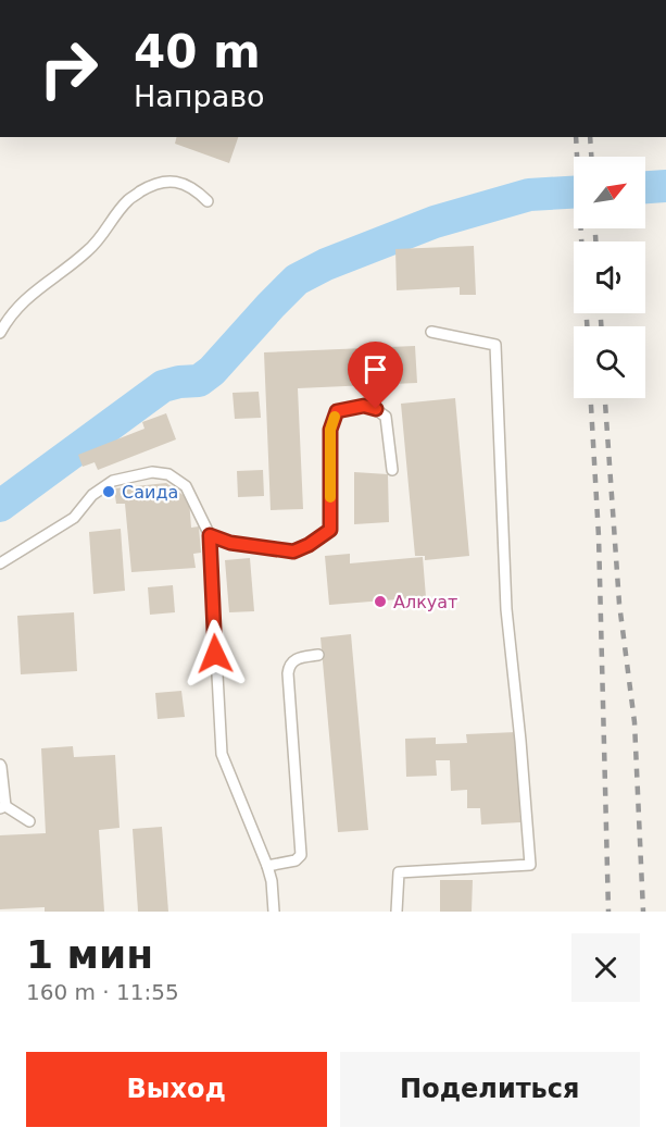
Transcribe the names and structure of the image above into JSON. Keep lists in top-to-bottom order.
{
  "places": ["Саида", "Алкуат"],
  "north": "top right",
  "page": {
    "turn": ["40 m", "Направо"],
    "heading": ["1 мин", "160 m · 11:55"],
    "buttons": ["Выход", "Поделиться"]
  }
}
